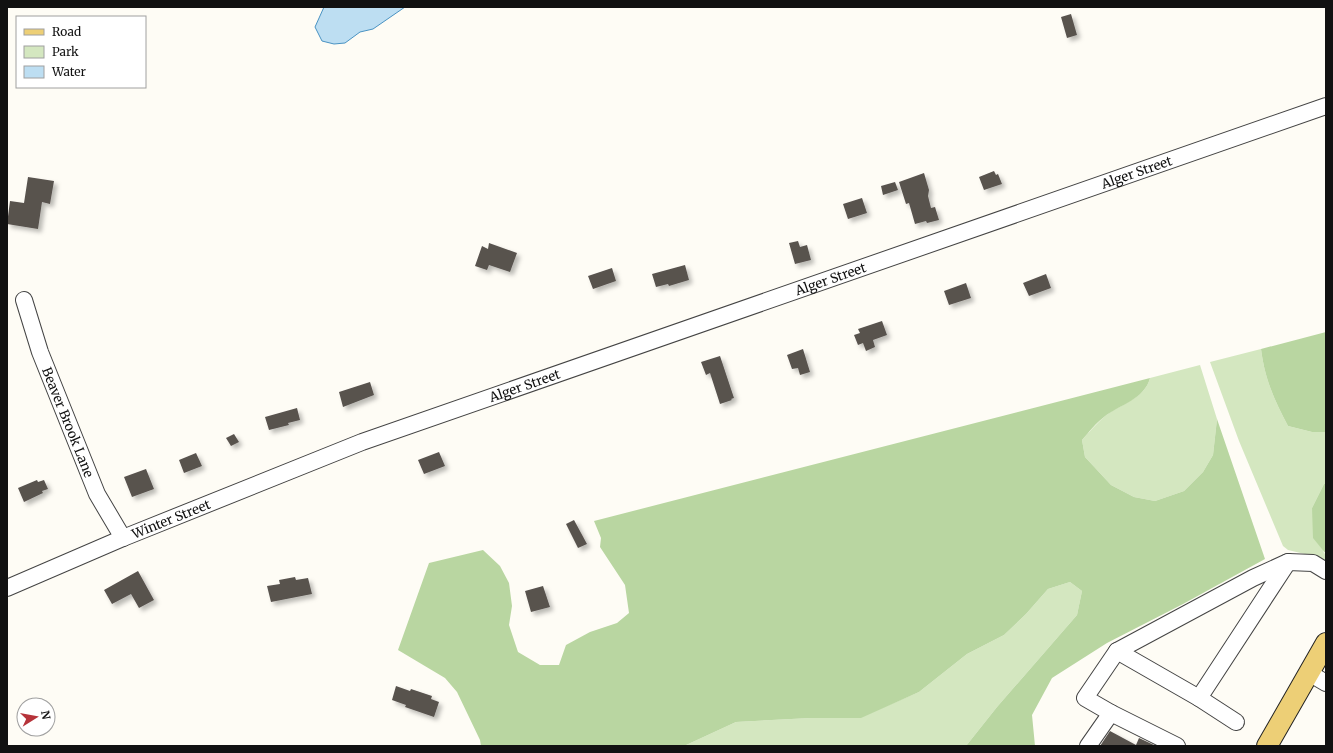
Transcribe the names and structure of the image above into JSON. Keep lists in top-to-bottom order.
{
  "streets": {
    "street": ["Alger Street", "Beaver Brook Lane", "Winter Street"]
  },
  "crossings": [
    ["Alger Street", "Winter Street"],
    ["Beaver Brook Lane", "Winter Street"]
  ],
  "legend": ["Road", "Park", "Water"],
  "north": "right"
}
